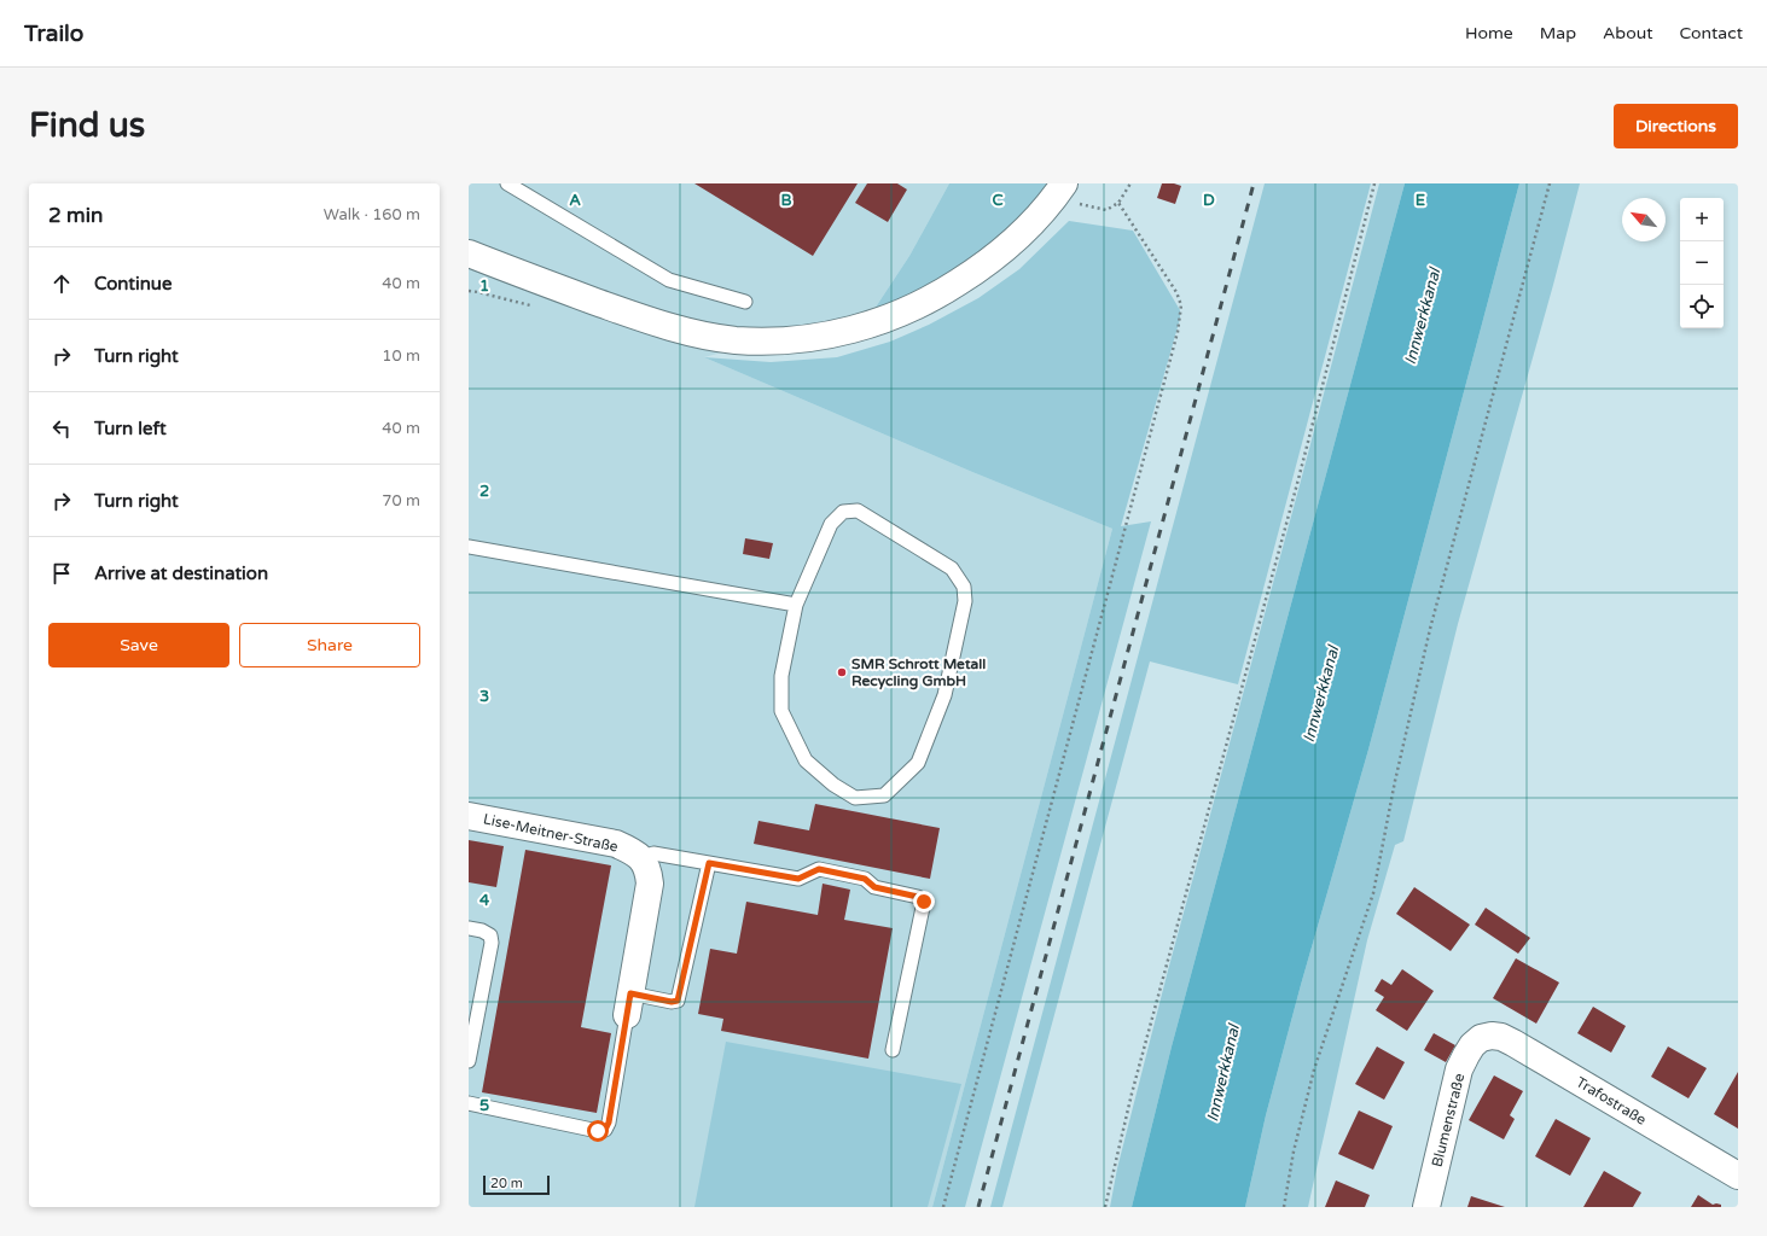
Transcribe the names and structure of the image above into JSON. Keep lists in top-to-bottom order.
{
  "streets": {
    "street": ["Lise-Meitner-Straße", "Trafostraße", "Blumenstraße"]
  },
  "crossings": [
    ["Trafostraße", "Blumenstraße"]
  ],
  "water": ["Innwerkkanal"],
  "places": ["SMR Schrott Metall Recycling GmbH"],
  "scale_bar": "20 m",
  "north": "top left",
  "page": {
    "header": "Trailo",
    "nav": [
      "Home",
      "Map",
      "About",
      "Contact"
    ],
    "buttons": [
      "Directions",
      ["Save", "Share"]
    ],
    "title": "Find us",
    "heading": ["2 min", "Walk · 160 m"],
    "map_buttons": ["+", "−"],
    "list": [
      ["Continue", "40 m"],
      ["Turn right", "10 m"],
      ["Turn left", "40 m"],
      ["Turn right", "70 m"],
      "Arrive at destination"
    ],
    "scale": "20 m"
  },
  "grid": {
    "columns": [
      "A",
      "B",
      "C",
      "D",
      "E"
    ],
    "rows": [
      "1",
      "2",
      "3",
      "4",
      "5"
    ]
  }
}
